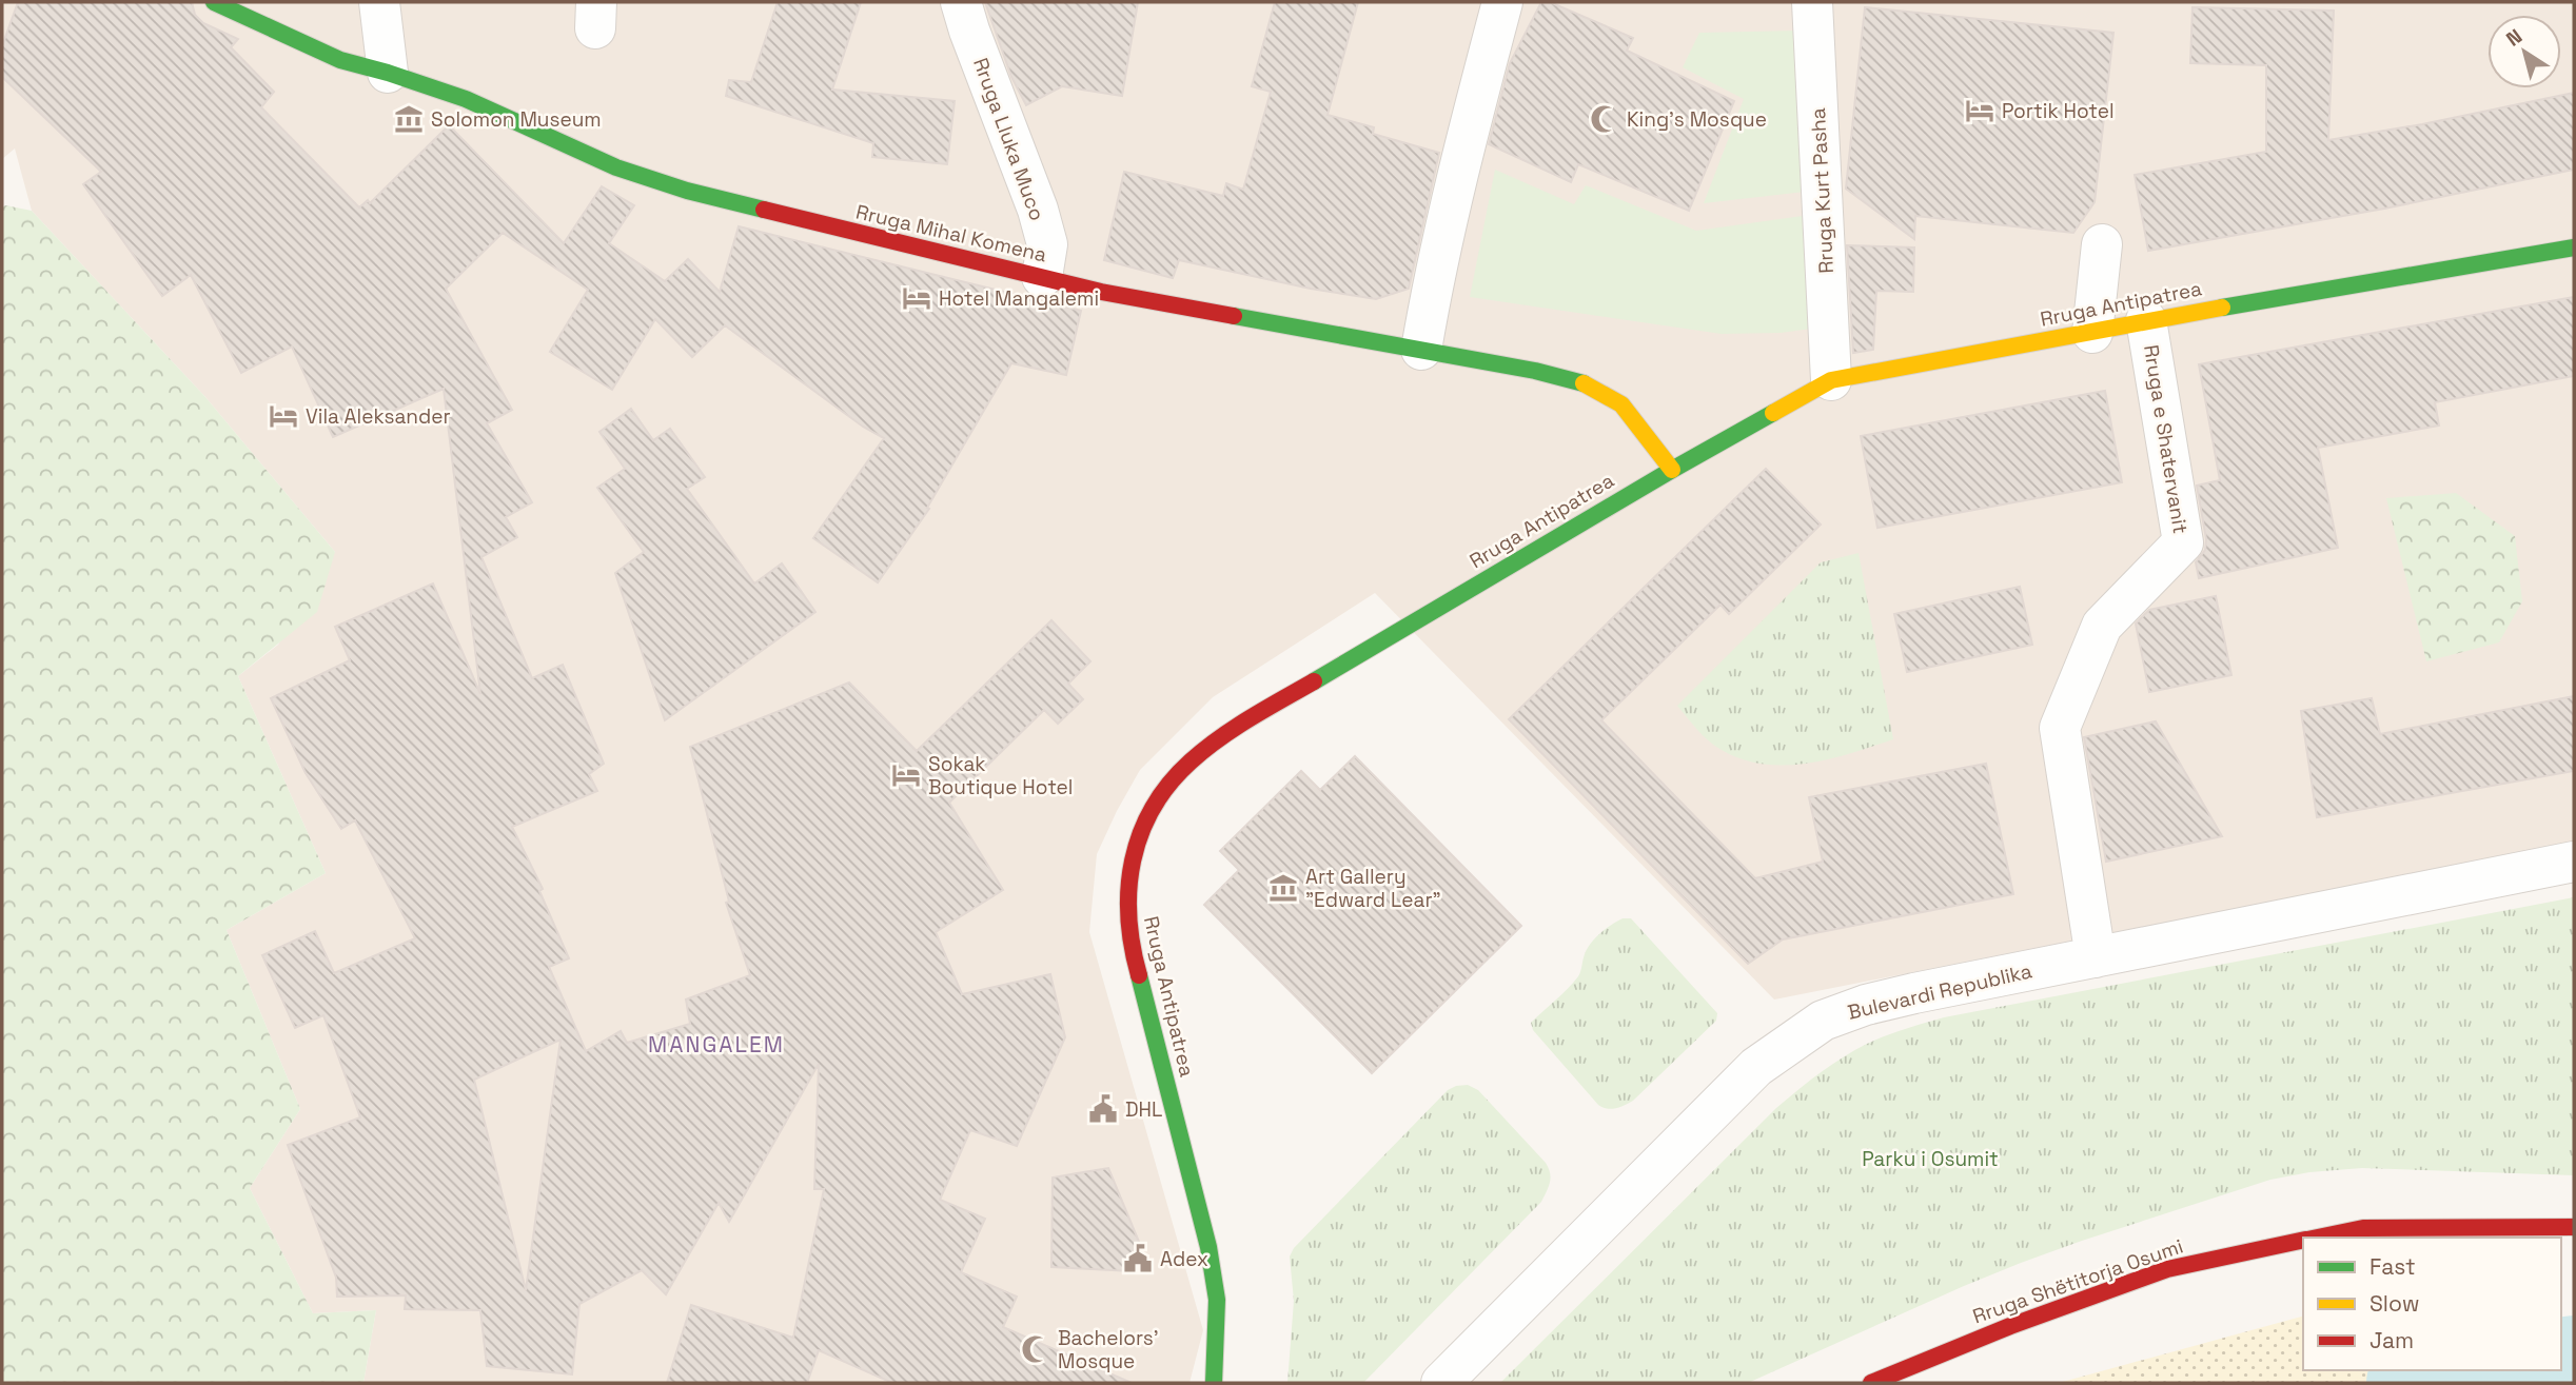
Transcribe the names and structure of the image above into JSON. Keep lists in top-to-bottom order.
{
  "streets": {
    "main road": ["Rruga Mihal Komena", "Rruga Antipatrea", "Rruga Shëtitorja Osumi"],
    "street": [
      "Rruga Lluka Muco",
      "Rruga Kurt Pasha",
      "Rruga e Shatervanit",
      "Bulevardi Republika"
    ]
  },
  "crossings": [
    ["Rruga Lluka Muco", "Rruga Mihal Komena"],
    ["Rruga Kurt Pasha", "Rruga Antipatrea"],
    ["Rruga Mihal Komena", "Rruga Antipatrea"],
    ["Rruga Antipatrea", "Rruga e Shatervanit"],
    ["Rruga e Shatervanit", "Bulevardi Republika"]
  ],
  "districts": ["MANGALEM"],
  "parks": ["Parku i Osumit"],
  "places": {
    "hotel": [
      "Portik Hotel",
      "Hotel Mangalemi",
      "Vila Aleksander",
      "Sokak Boutique Hotel"
    ],
    "museum": ["Solomon Museum", "Art Gallery \"Edward Lear\""],
    "mosque": ["King’s Mosque", "Bachelors' Mosque"],
    "public building": ["DHL", "Adex"]
  },
  "legend": ["Fast", "Slow", "Jam"],
  "north": "top left"
}
